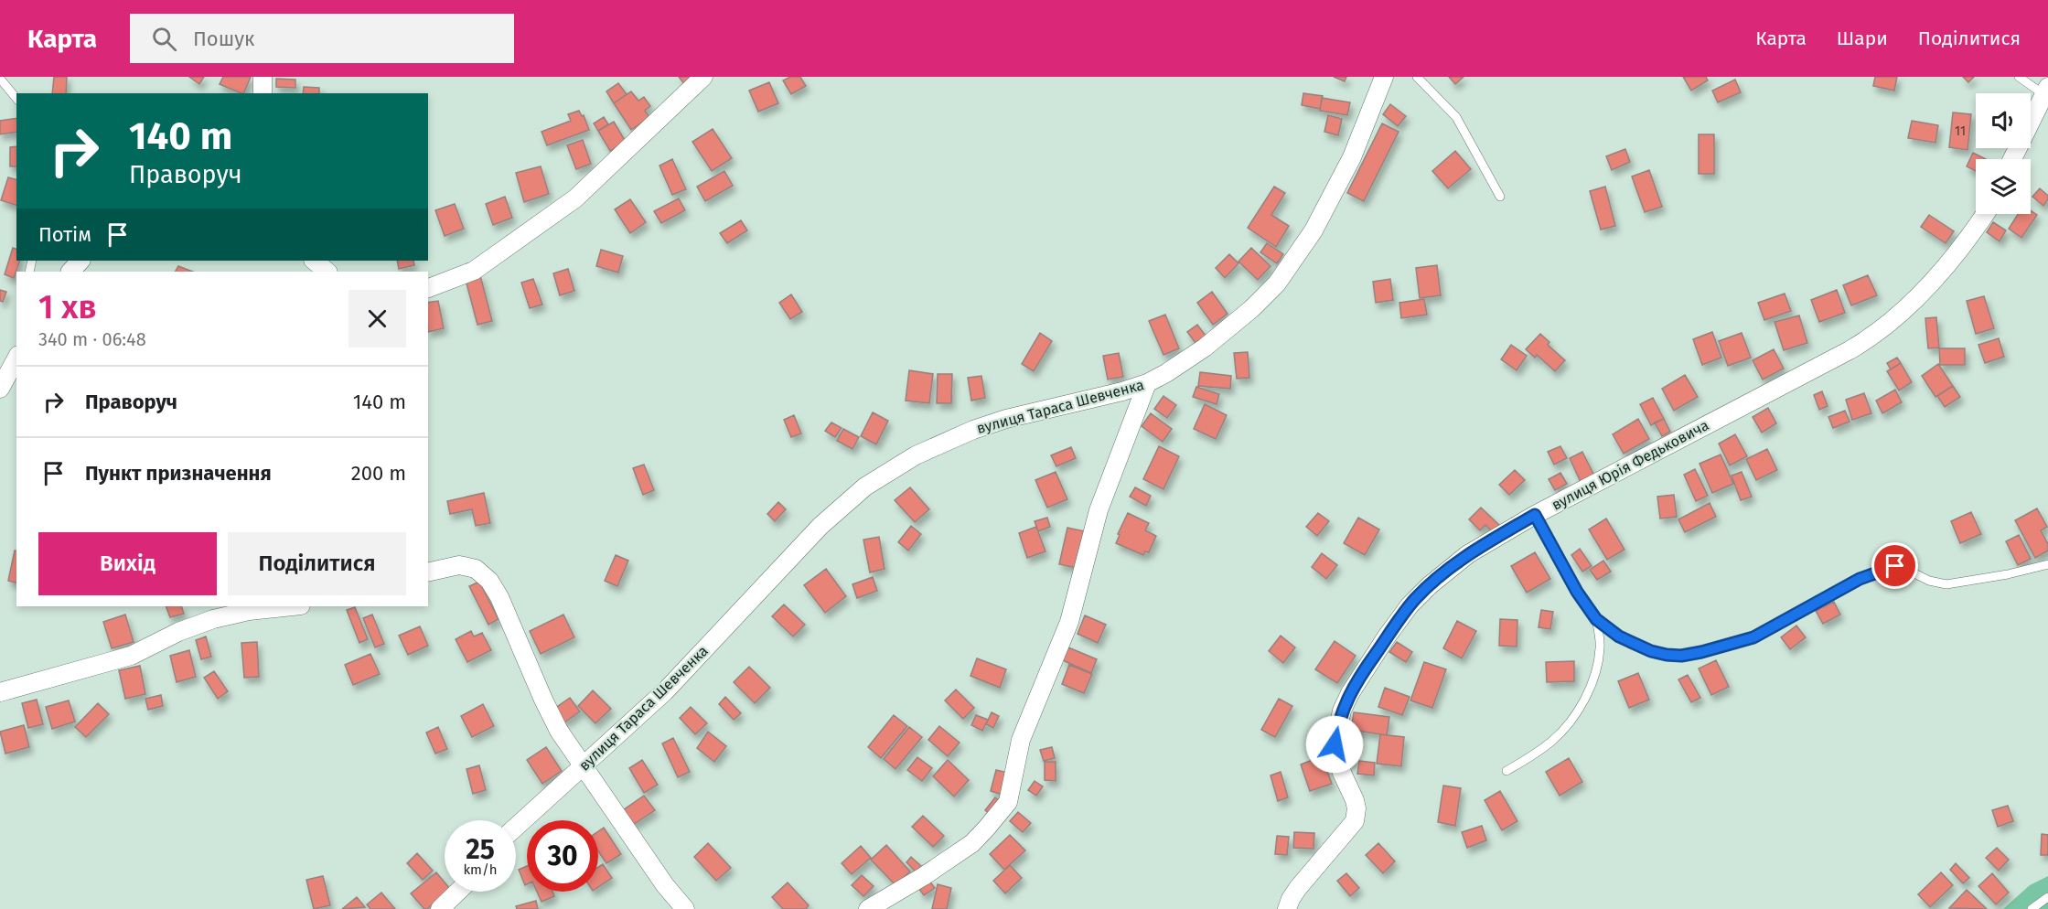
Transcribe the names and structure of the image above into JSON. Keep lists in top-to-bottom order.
{
  "streets": {
    "street": ["вулиця Тараса Шевченка", "вулиця Юрія Федьковича"]
  },
  "house_numbers": ["11"],
  "page": {
    "header": "Карта",
    "search": "Пошук",
    "nav": ["Карта", "Шари", "Поділитися"],
    "turn": ["140 m", "Праворуч"],
    "then": "Потім",
    "heading": ["1 хв", "340 m · 06:48"],
    "list": [
      {
        "name": "Праворуч",
        "value": "140 m"
      },
      {
        "name": "Пункт призначення",
        "value": "200 m"
      }
    ],
    "buttons": ["Вихід", "Поділитися"],
    "speed": "25 km/h",
    "limit": "30"
  }
}
